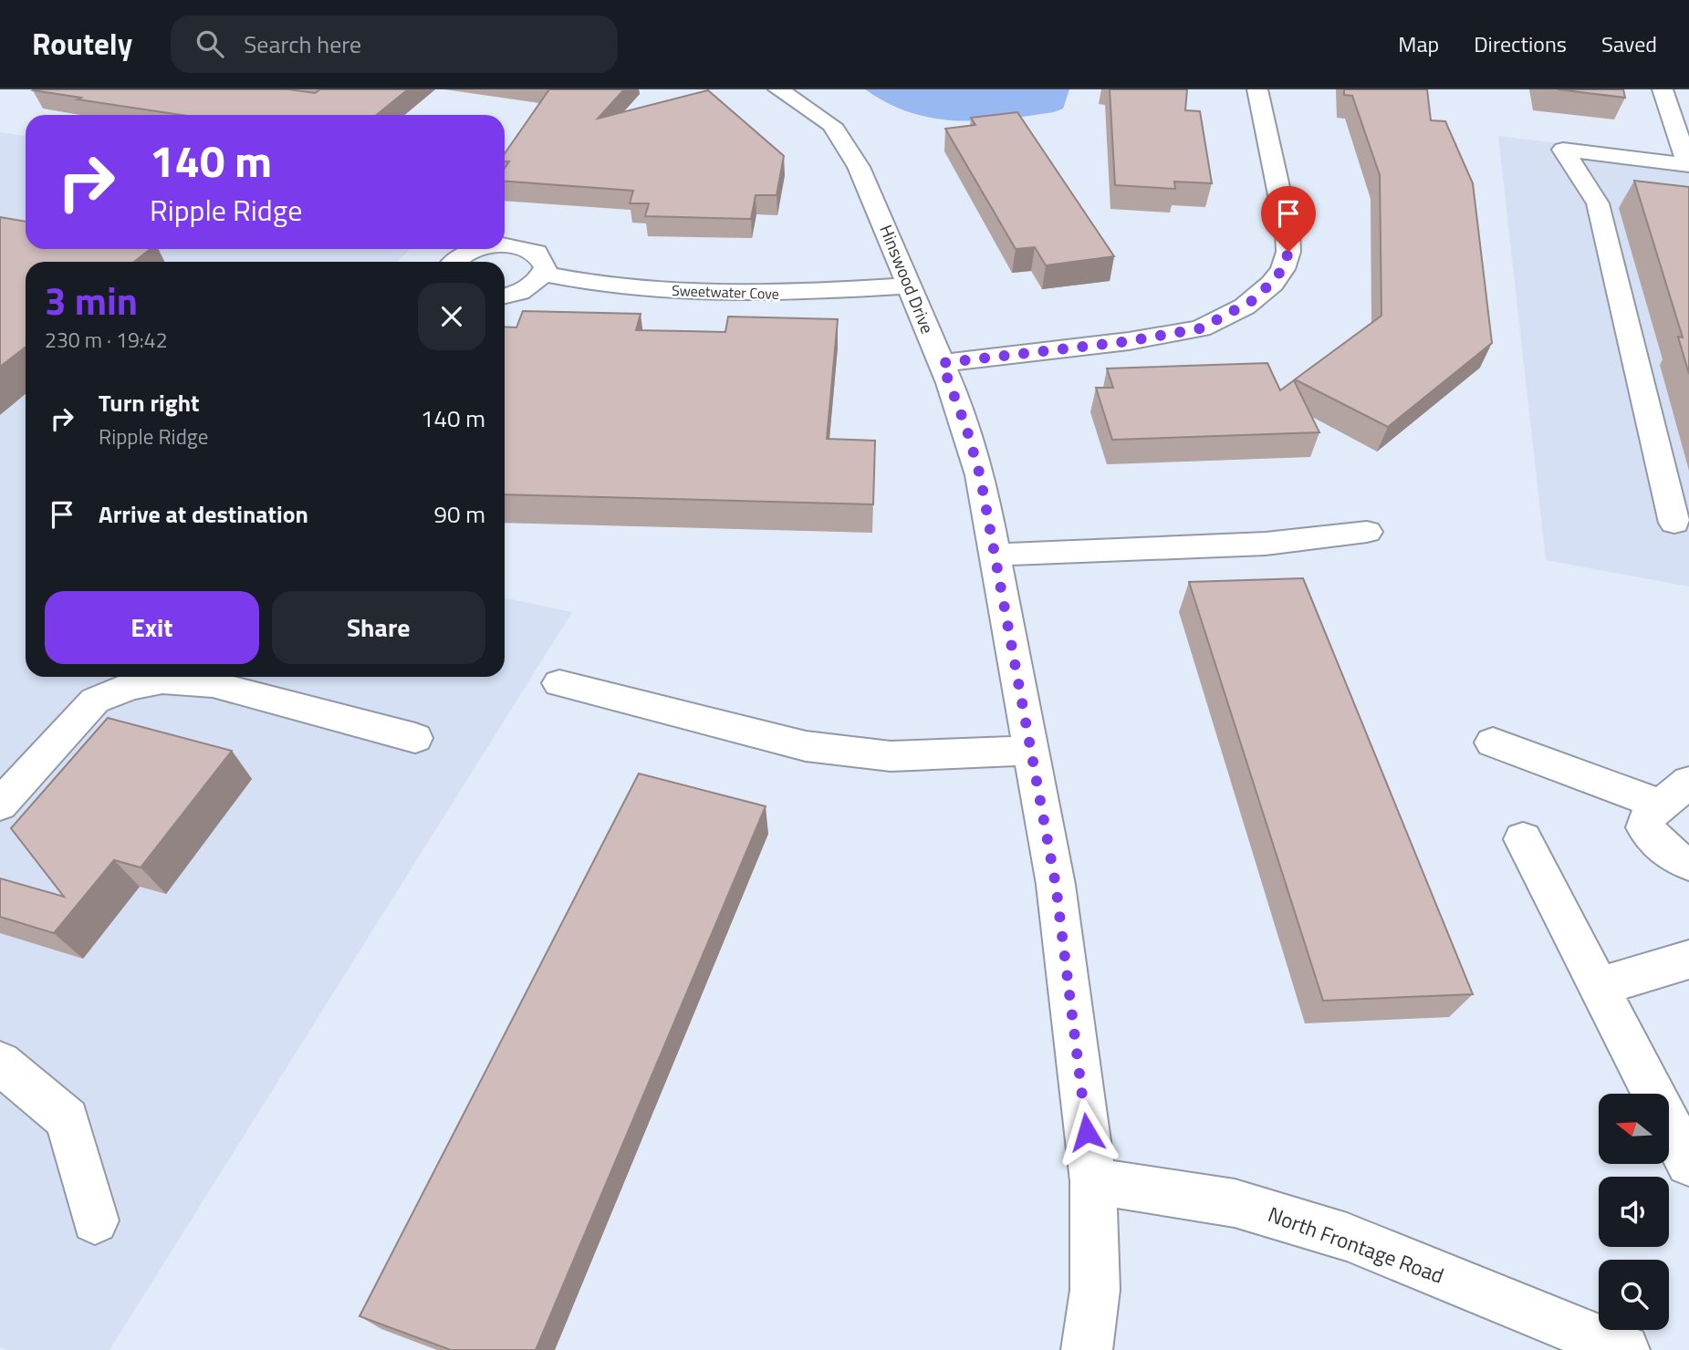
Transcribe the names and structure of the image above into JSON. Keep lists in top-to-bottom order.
{
  "streets": {
    "street": ["Hinswood Drive", "Sweetwater Cove", "North Frontage Road"]
  },
  "crossings": [
    ["Hinswood Drive", "Sweetwater Cove"],
    ["Hinswood Drive", "North Frontage Road"]
  ],
  "north": "left",
  "page": {
    "header": "Routely",
    "search": "Search here",
    "nav": ["Map", "Directions", "Saved"],
    "turn": ["140 m", "Ripple Ridge"],
    "heading": ["3 min", "230 m · 19:42"],
    "list": [
      {
        "name": "Turn right",
        "note": "Ripple Ridge",
        "value": "140 m"
      },
      {
        "name": "Arrive at destination",
        "value": "90 m"
      }
    ],
    "buttons": ["Exit", "Share"]
  }
}
